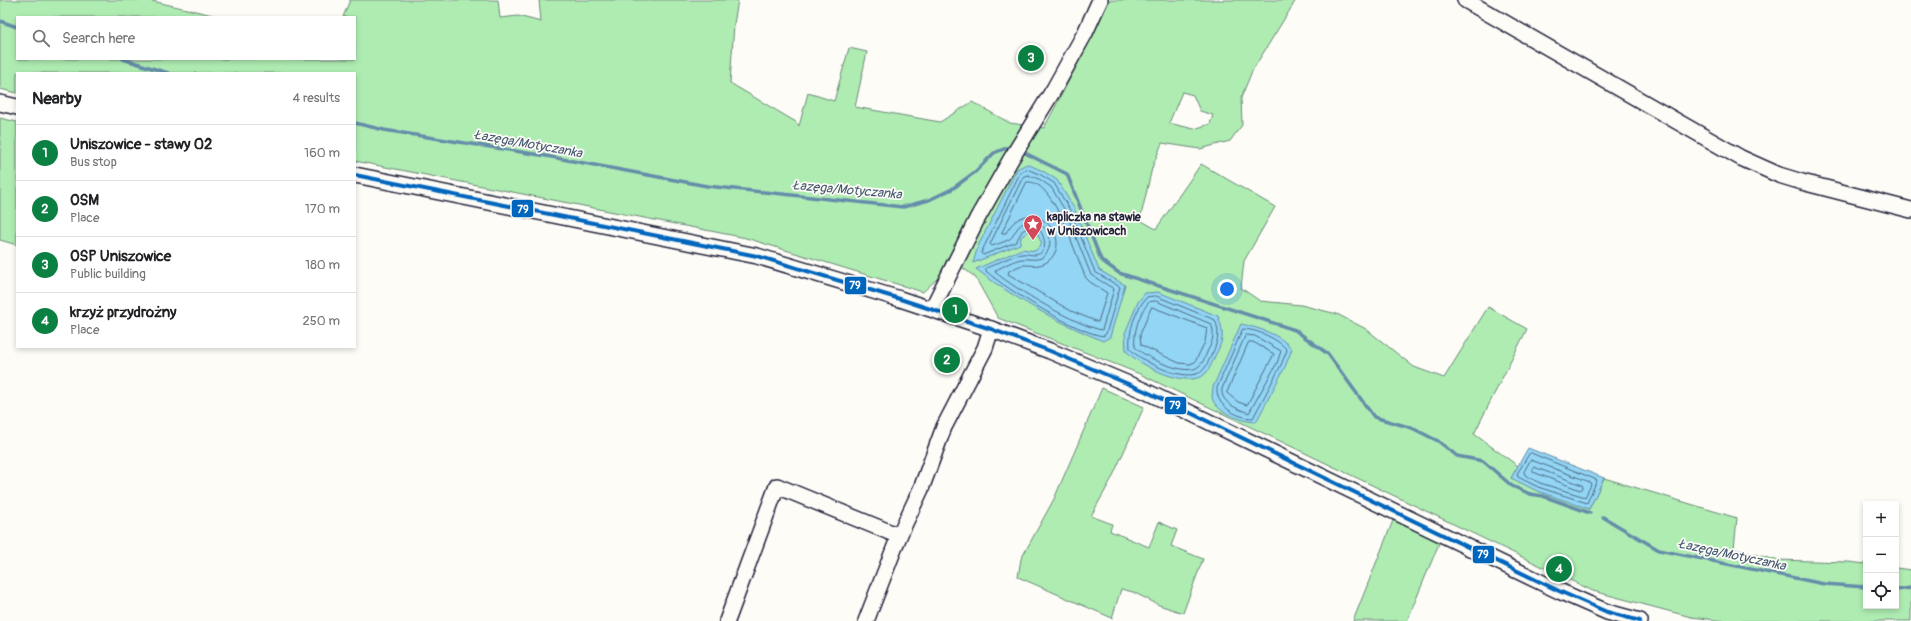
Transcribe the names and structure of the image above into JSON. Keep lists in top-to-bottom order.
{
  "water": ["Łazęga/Motyczanka"],
  "places": {
    "place": ["kapliczka na stawie w Uniszowicach"]
  },
  "lines": ["transit line 79"],
  "page": {
    "search": "Search here",
    "pins": [
      "3",
      "1",
      "2",
      "4"
    ],
    "heading": ["Nearby", "4 results"],
    "list": [
      {
        "mark": "1",
        "name": "Uniszowice - stawy 02",
        "note": "Bus stop",
        "value": "160 m"
      },
      {
        "mark": "2",
        "name": "OSM",
        "note": "Place",
        "value": "170 m"
      },
      {
        "mark": "3",
        "name": "OSP Uniszowice",
        "note": "Public building",
        "value": "180 m"
      },
      {
        "mark": "4",
        "name": "krzyż przydrożny",
        "note": "Place",
        "value": "250 m"
      }
    ],
    "map_buttons": ["+", "−"]
  }
}
